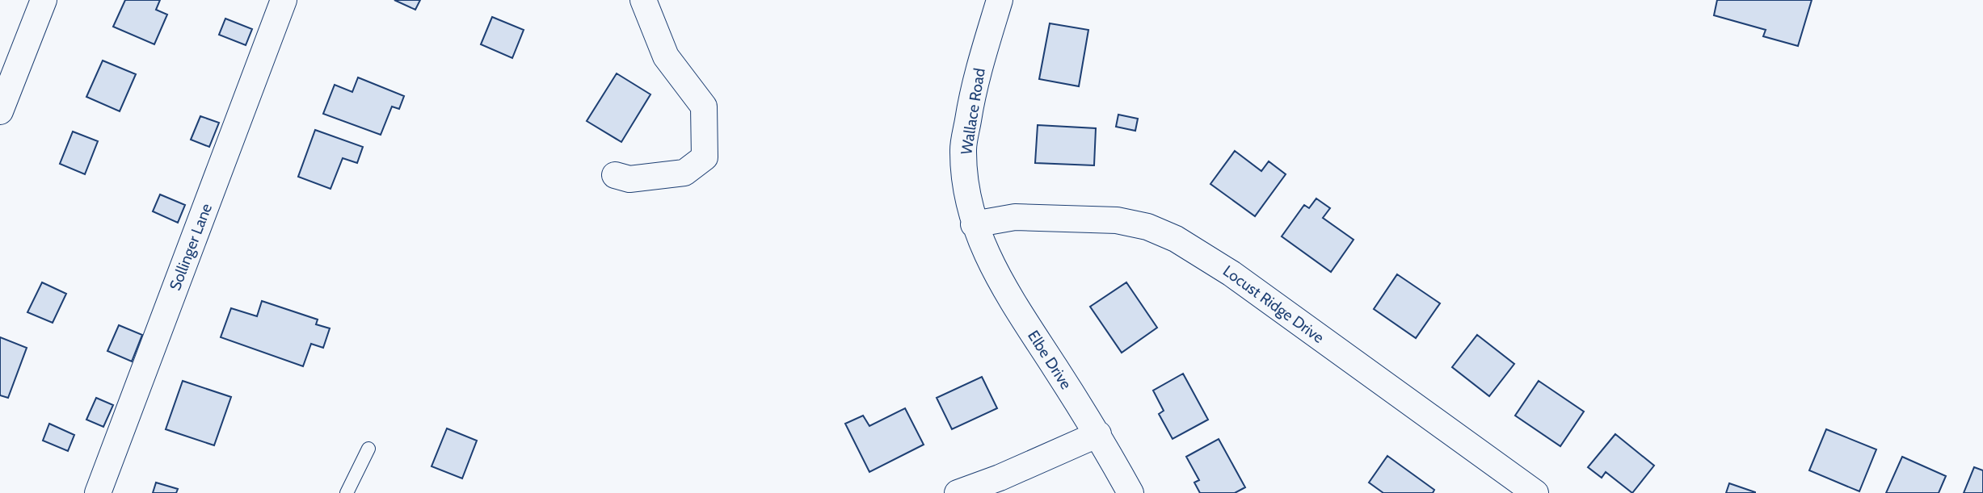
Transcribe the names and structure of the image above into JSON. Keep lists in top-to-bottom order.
{
  "streets": {
    "street": [
      "Wallace Road",
      "Sollinger Lane",
      "Locust Ridge Drive",
      "Elbe Drive"
    ]
  },
  "crossings": [
    ["Wallace Road", "Locust Ridge Drive"],
    ["Wallace Road", "Elbe Drive"],
    ["Locust Ridge Drive", "Elbe Drive"]
  ]
}
